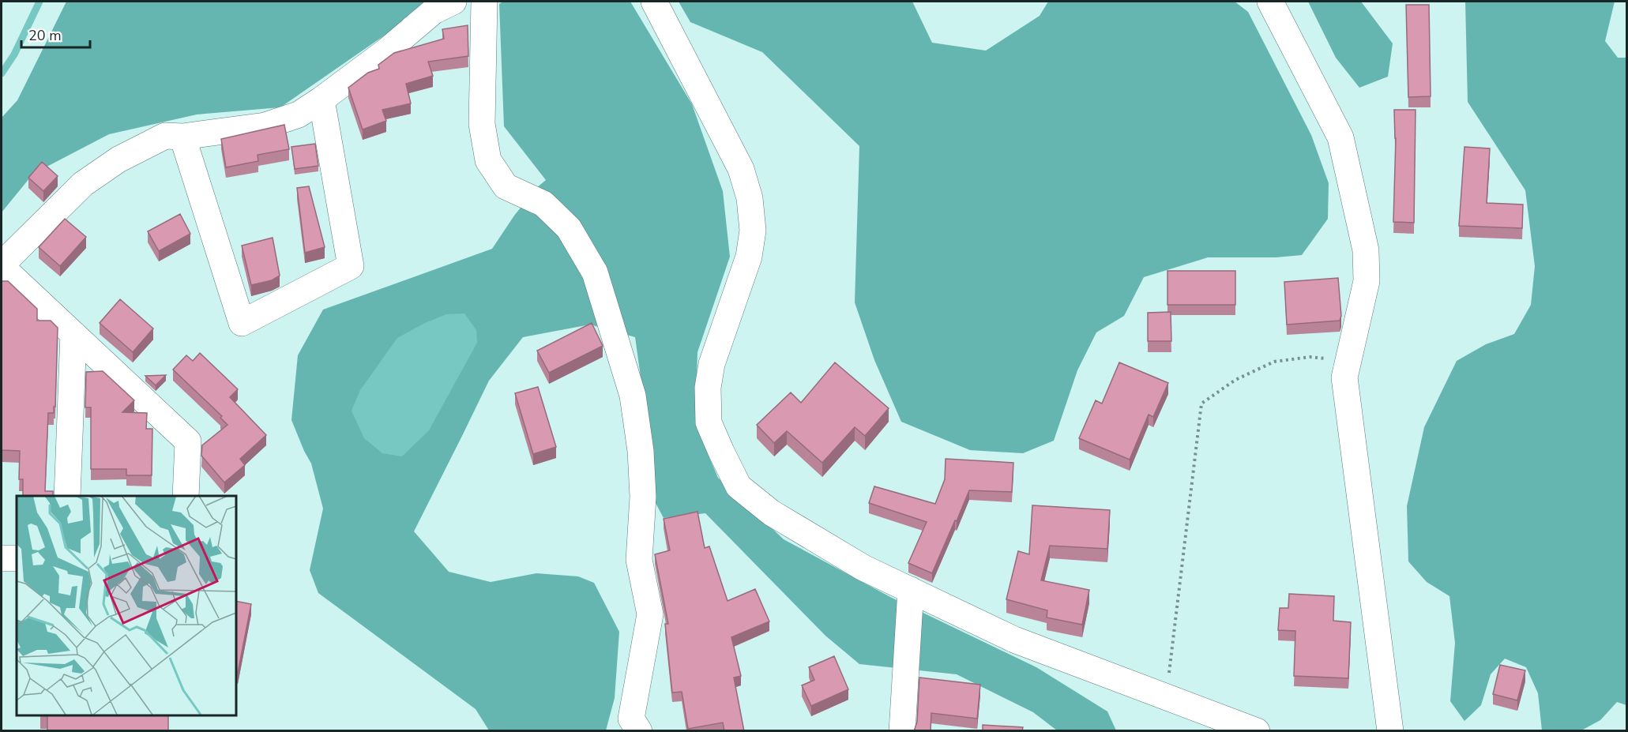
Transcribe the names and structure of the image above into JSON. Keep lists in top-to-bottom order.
{
  "scale_bar": "20 m"
}
